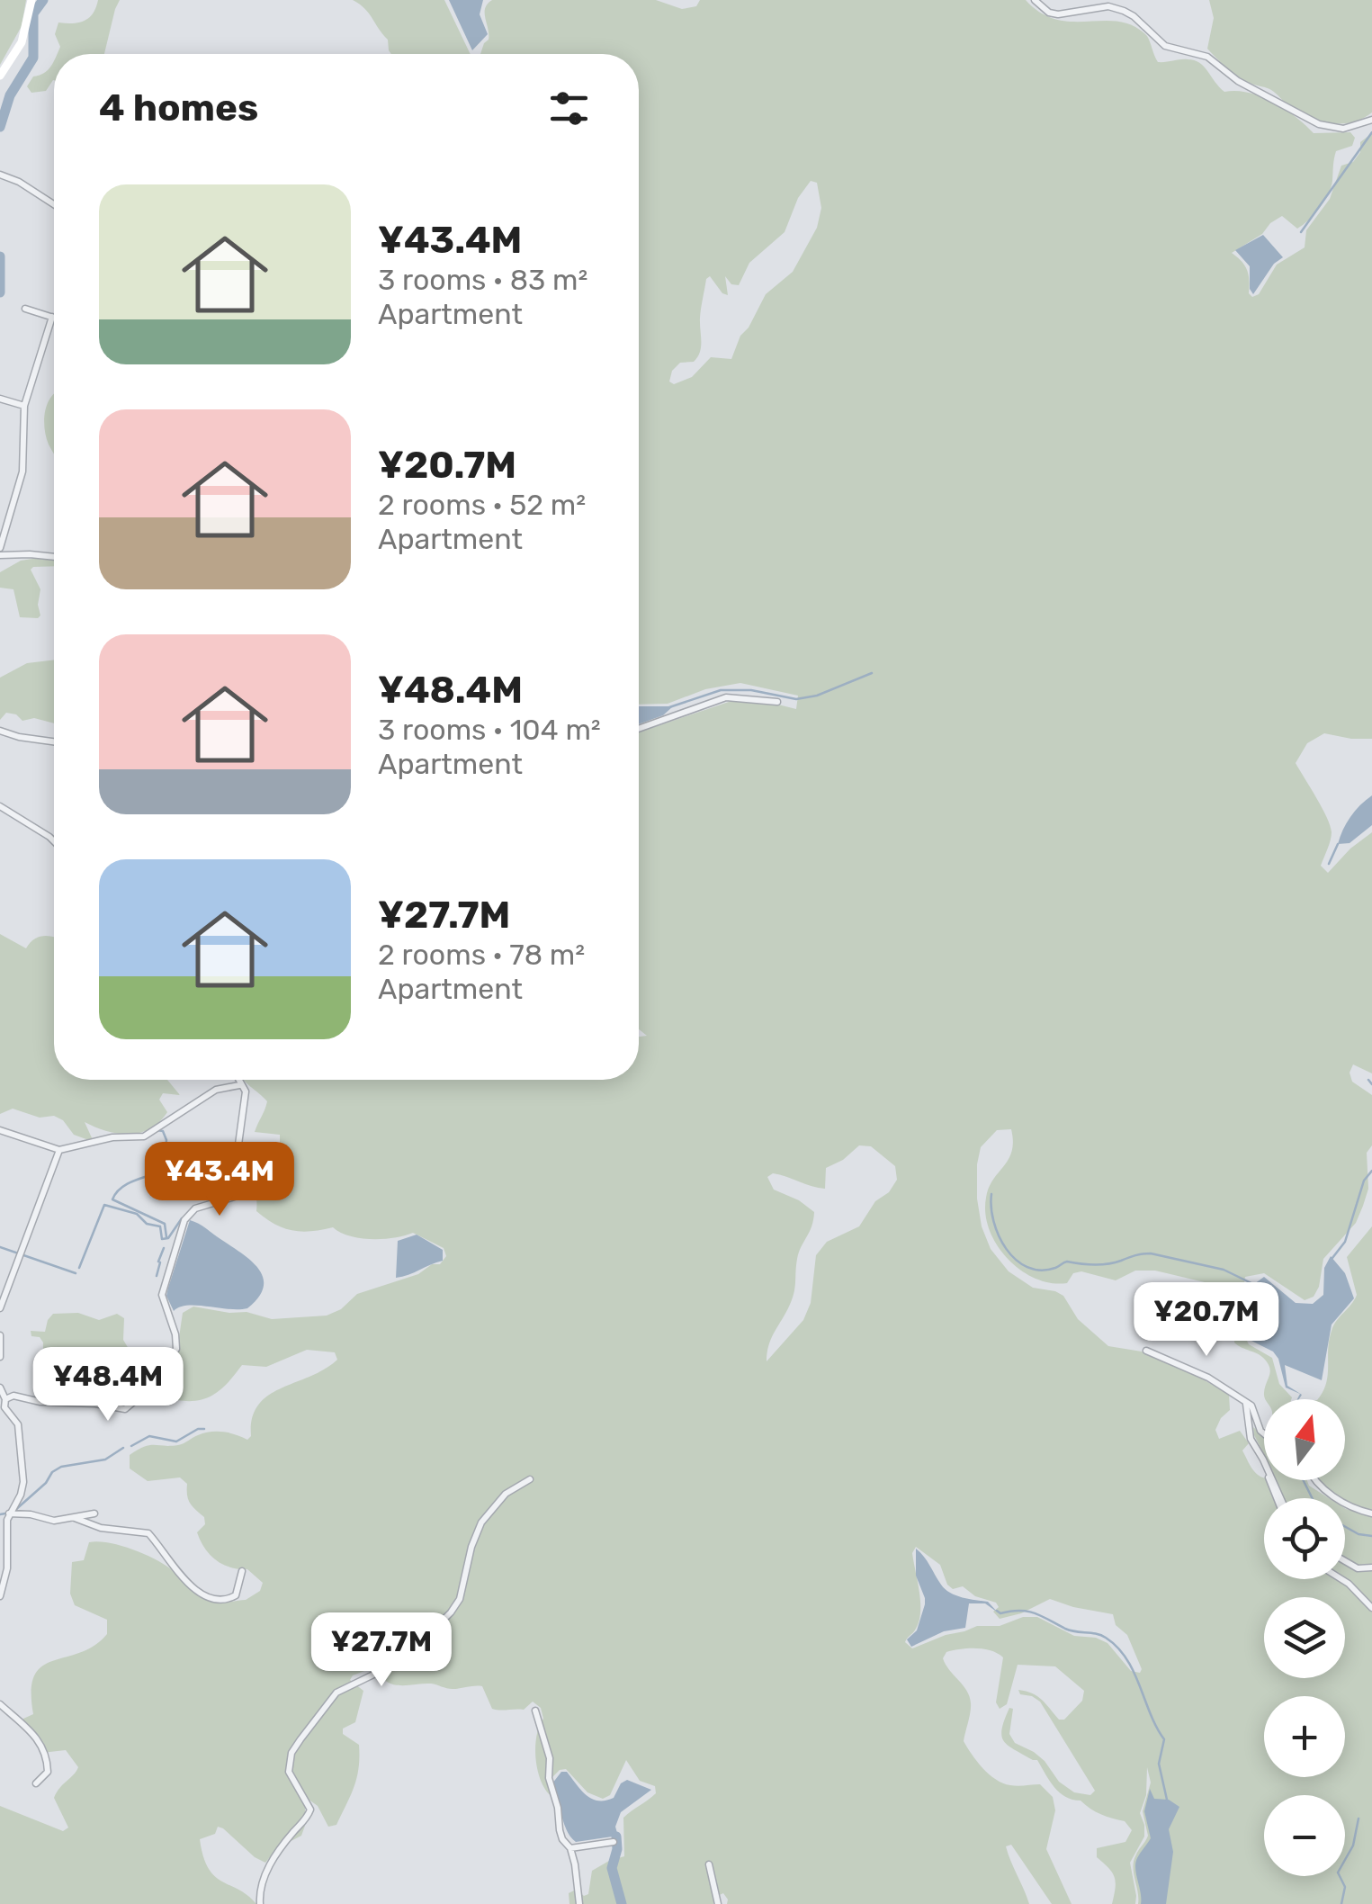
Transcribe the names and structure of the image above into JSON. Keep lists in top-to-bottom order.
{
  "north": "top",
  "page": {
    "heading": "4 homes",
    "list": [
      {
        "name": "¥43.4M",
        "note": "3 rooms · 83 m² · Apartment"
      },
      {
        "name": "¥20.7M",
        "note": "2 rooms · 52 m² · Apartment"
      },
      {
        "name": "¥48.4M",
        "note": "3 rooms · 104 m² · Apartment"
      },
      {
        "name": "¥27.7M",
        "note": "2 rooms · 78 m² · Apartment"
      }
    ],
    "price": [
      "¥43.4M",
      "¥20.7M",
      "¥48.4M",
      "¥27.7M"
    ],
    "map_buttons": ["+", "−"]
  }
}
